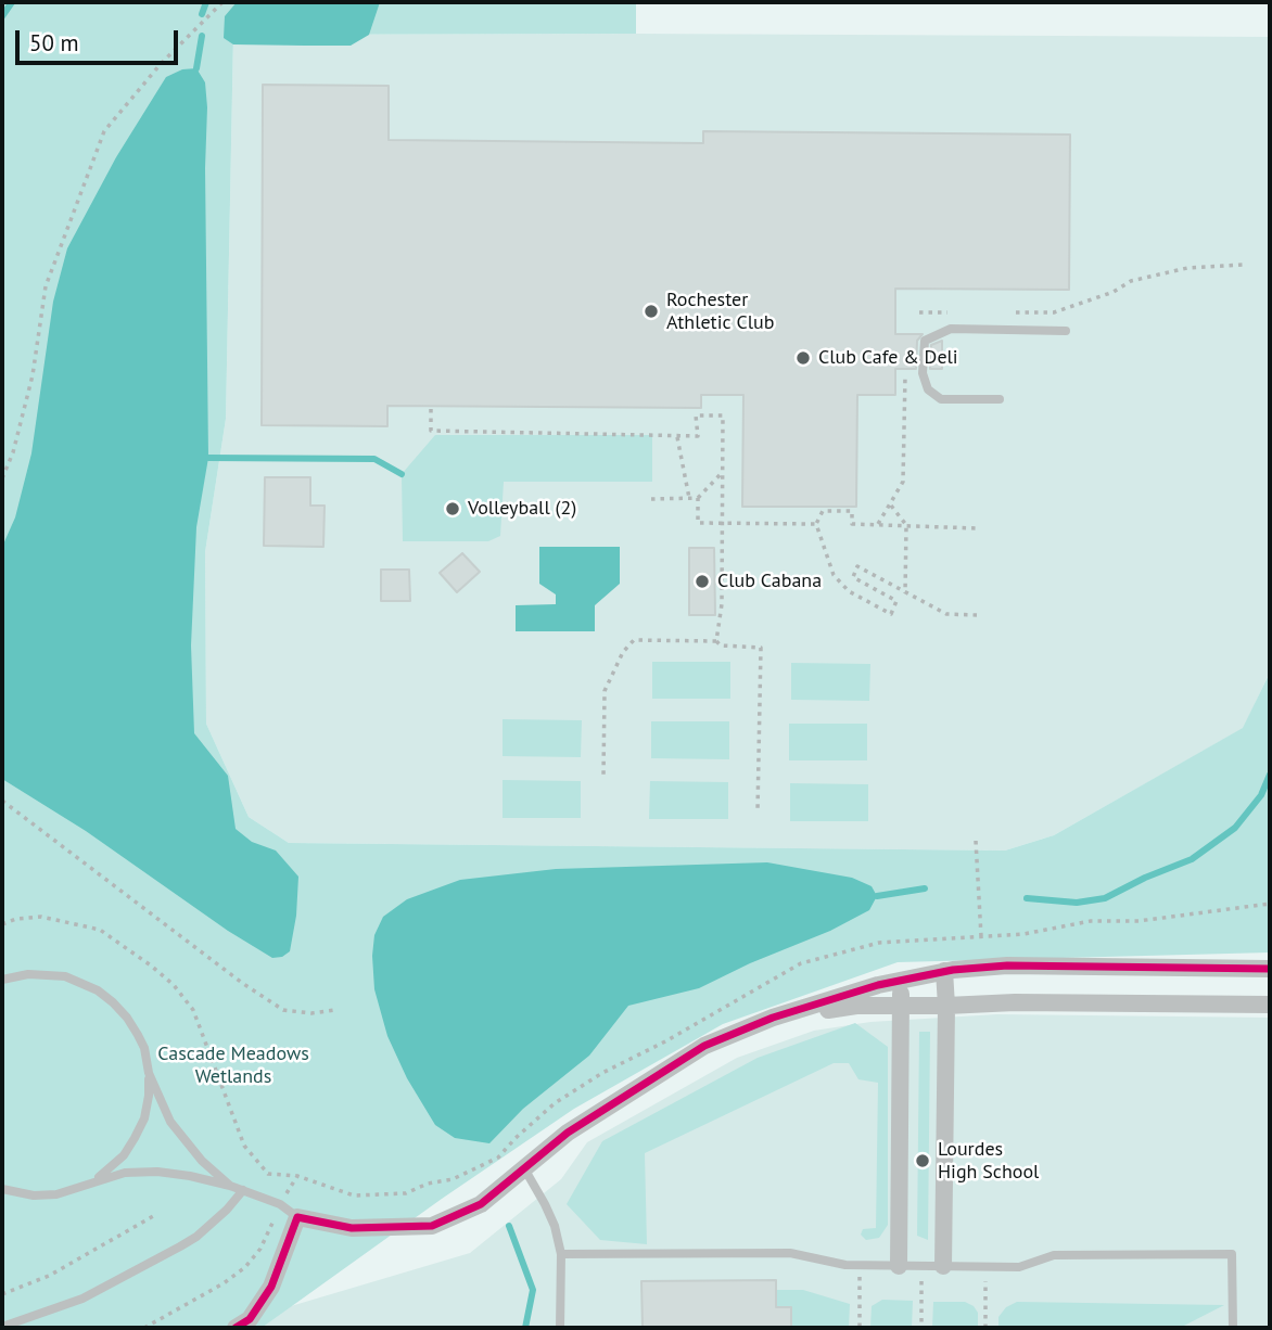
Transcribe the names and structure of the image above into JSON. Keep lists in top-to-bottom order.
{
  "parks": ["Cascade Meadows Wetlands"],
  "places": [
    "Rochester Athletic Club",
    "Club Cafe & Deli",
    "Volleyball (2)",
    "Club Cabana",
    "Lourdes High School"
  ],
  "scale_bar": "50 m"
}
